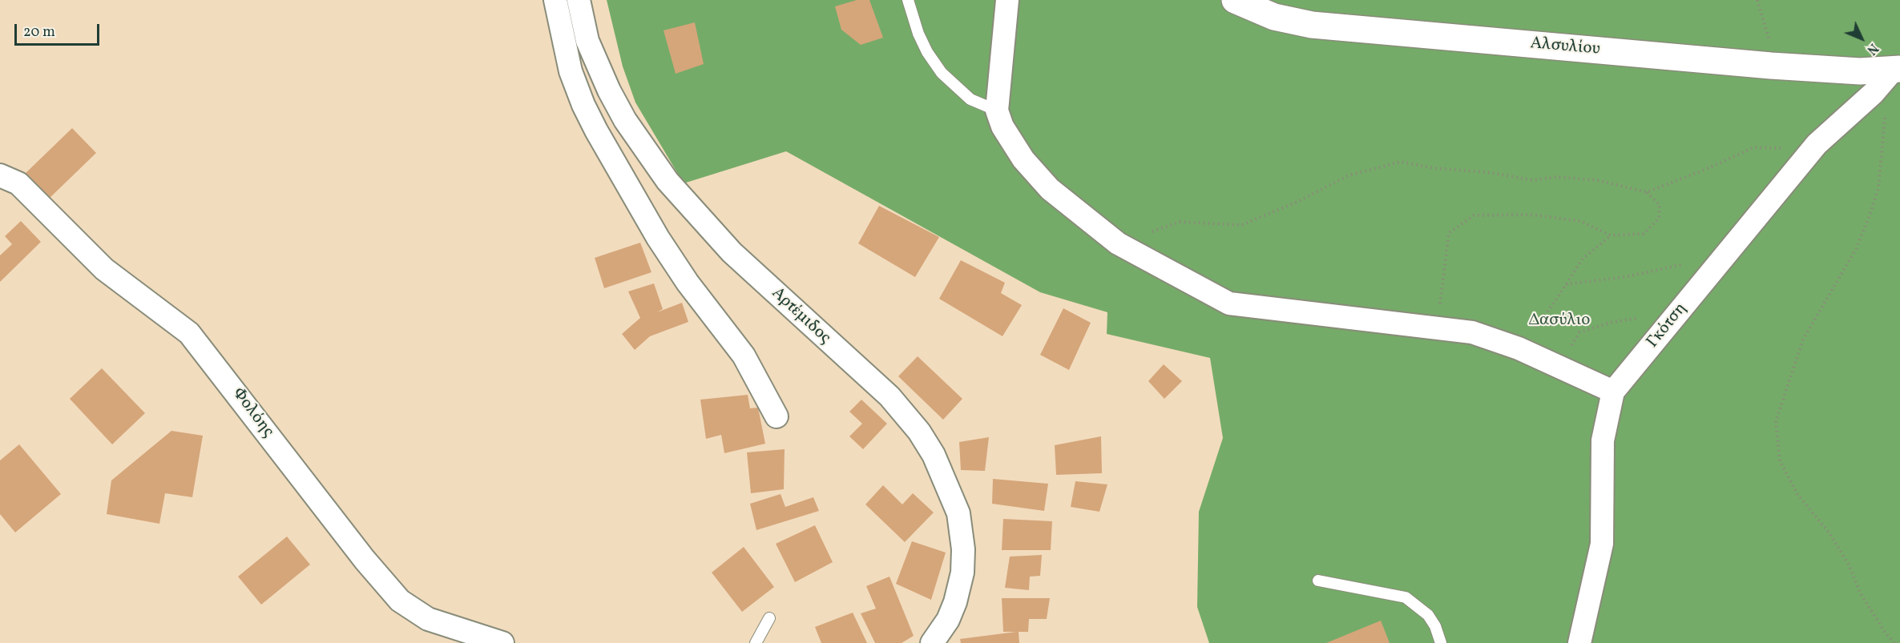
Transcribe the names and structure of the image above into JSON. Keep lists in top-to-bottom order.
{
  "streets": {
    "street": [
      "Αλσυλίου",
      "Αρτέμιδος",
      "Γκότση",
      "Φολόης"
    ]
  },
  "crossings": [
    ["Αλσυλίου", "Γκότση"]
  ],
  "parks": ["Δασύλιο"],
  "scale_bar": "20 m",
  "north": "bottom right"
}
